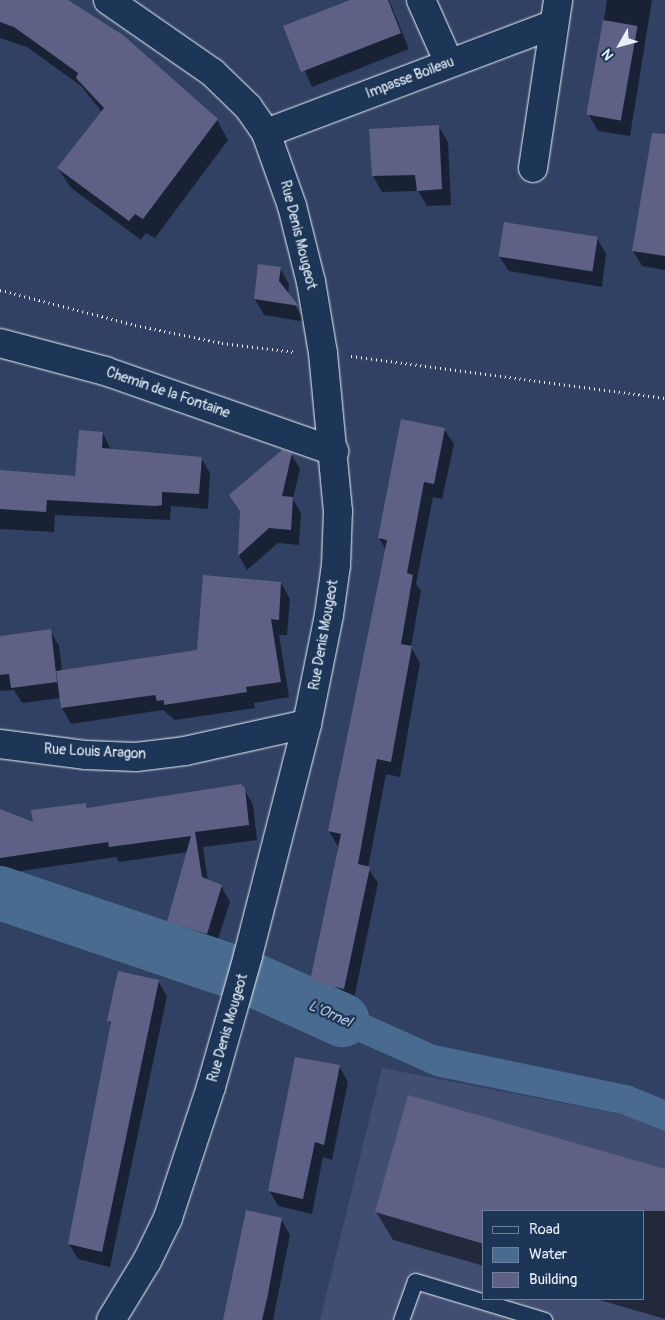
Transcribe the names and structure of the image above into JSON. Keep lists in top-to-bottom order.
{
  "streets": {
    "street": [
      "Impasse Boileau",
      "Rue Denis Mougeot",
      "Chemin de la Fontaine",
      "Rue Louis Aragon"
    ]
  },
  "crossings": [
    ["Impasse Boileau", "Rue Denis Mougeot"],
    ["Rue Denis Mougeot", "Chemin de la Fontaine"],
    ["Rue Denis Mougeot", "Rue Louis Aragon"]
  ],
  "water": ["L'Ornel"],
  "legend": ["Road", "Water", "Building"],
  "north": "bottom left"
}
